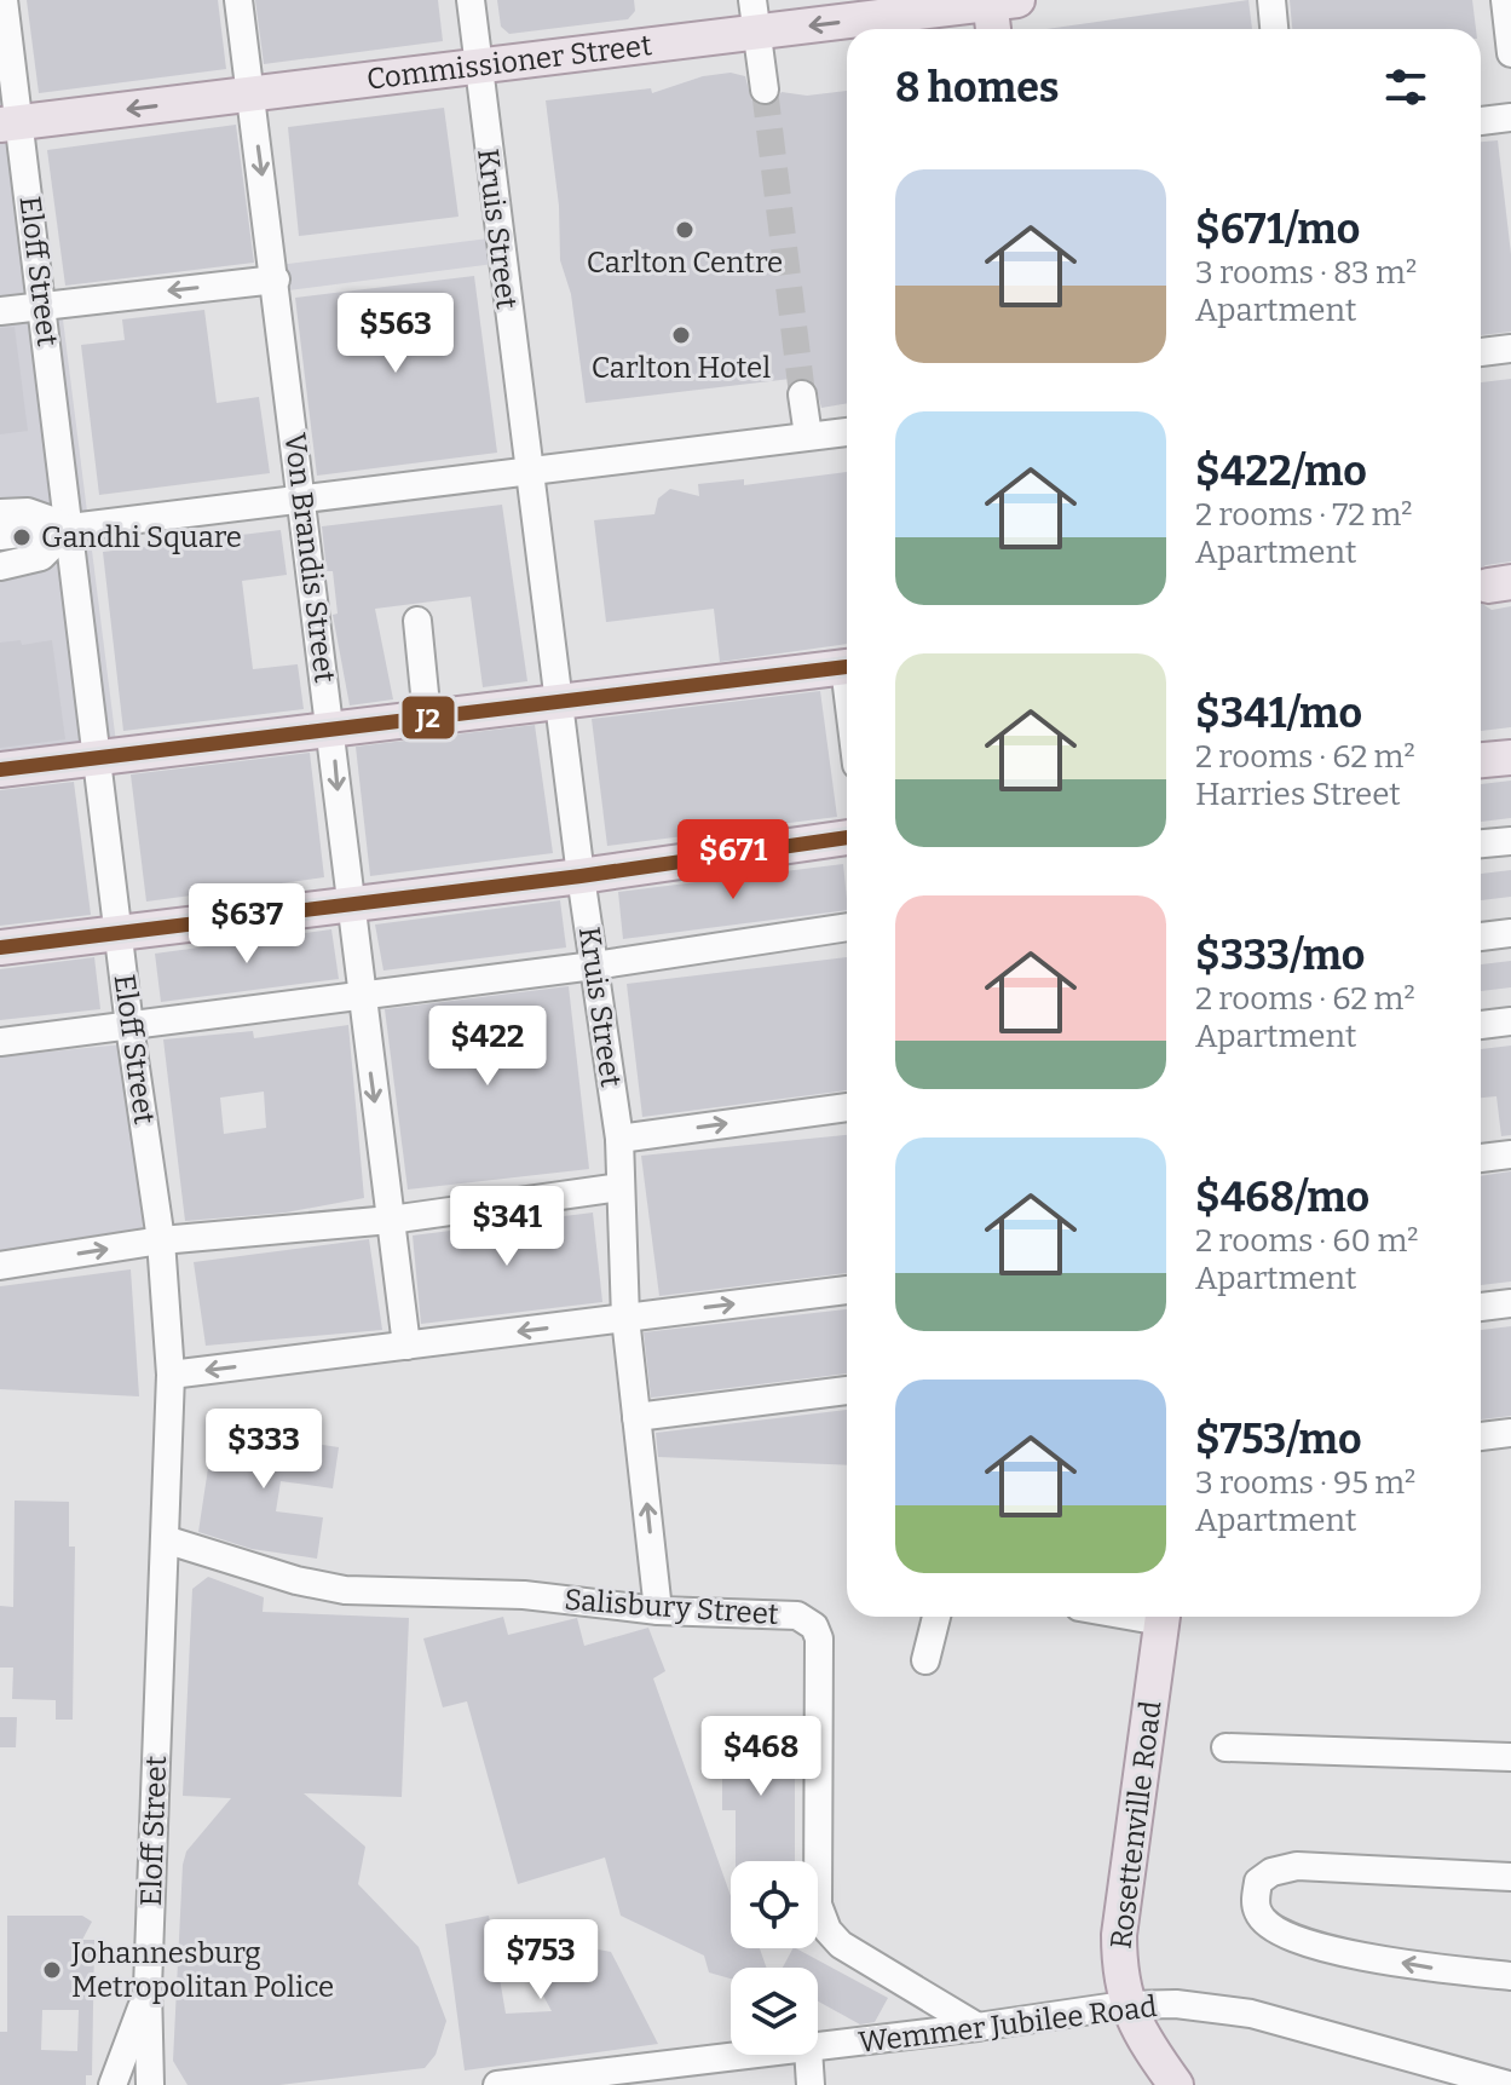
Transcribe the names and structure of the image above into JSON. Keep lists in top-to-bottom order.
{
  "streets": {
    "main road": ["Commissioner Street", "Rosettenville Road"],
    "street": [
      "Kruis Street",
      "Eloff Street",
      "Von Brandis Street",
      "Salisbury Street",
      "Wemmer Jubilee Road"
    ]
  },
  "crossings": [
    ["Commissioner Street", "Kruis Street"],
    ["Commissioner Street", "Eloff Street"],
    ["Commissioner Street", "Von Brandis Street"],
    ["Kruis Street", "Salisbury Street"],
    ["Eloff Street", "Salisbury Street"],
    ["Salisbury Street", "Wemmer Jubilee Road"],
    ["Rosettenville Road", "Wemmer Jubilee Road"]
  ],
  "one_way": ["Commissioner Street", "Von Brandis Street"],
  "places": [
    "Carlton Centre",
    "Carlton Hotel",
    "Gandhi Square",
    "Johannesburg Metropolitan Police"
  ],
  "lines": ["transit line J2"],
  "page": {
    "heading": "8 homes",
    "list": [
      {
        "name": "$671/mo",
        "note": "3 rooms · 83 m² · Apartment"
      },
      {
        "name": "$422/mo",
        "note": "2 rooms · 72 m² · Apartment"
      },
      {
        "name": "$341/mo",
        "note": "2 rooms · 62 m² · Harries Street"
      },
      {
        "name": "$333/mo",
        "note": "2 rooms · 62 m² · Apartment"
      },
      {
        "name": "$468/mo",
        "note": "2 rooms · 60 m² · Apartment"
      },
      {
        "name": "$753/mo",
        "note": "3 rooms · 95 m² · Apartment"
      }
    ],
    "price": [
      "$563",
      "$671",
      "$637",
      "$422",
      "$341",
      "$333",
      "$468",
      "$753"
    ]
  }
}
